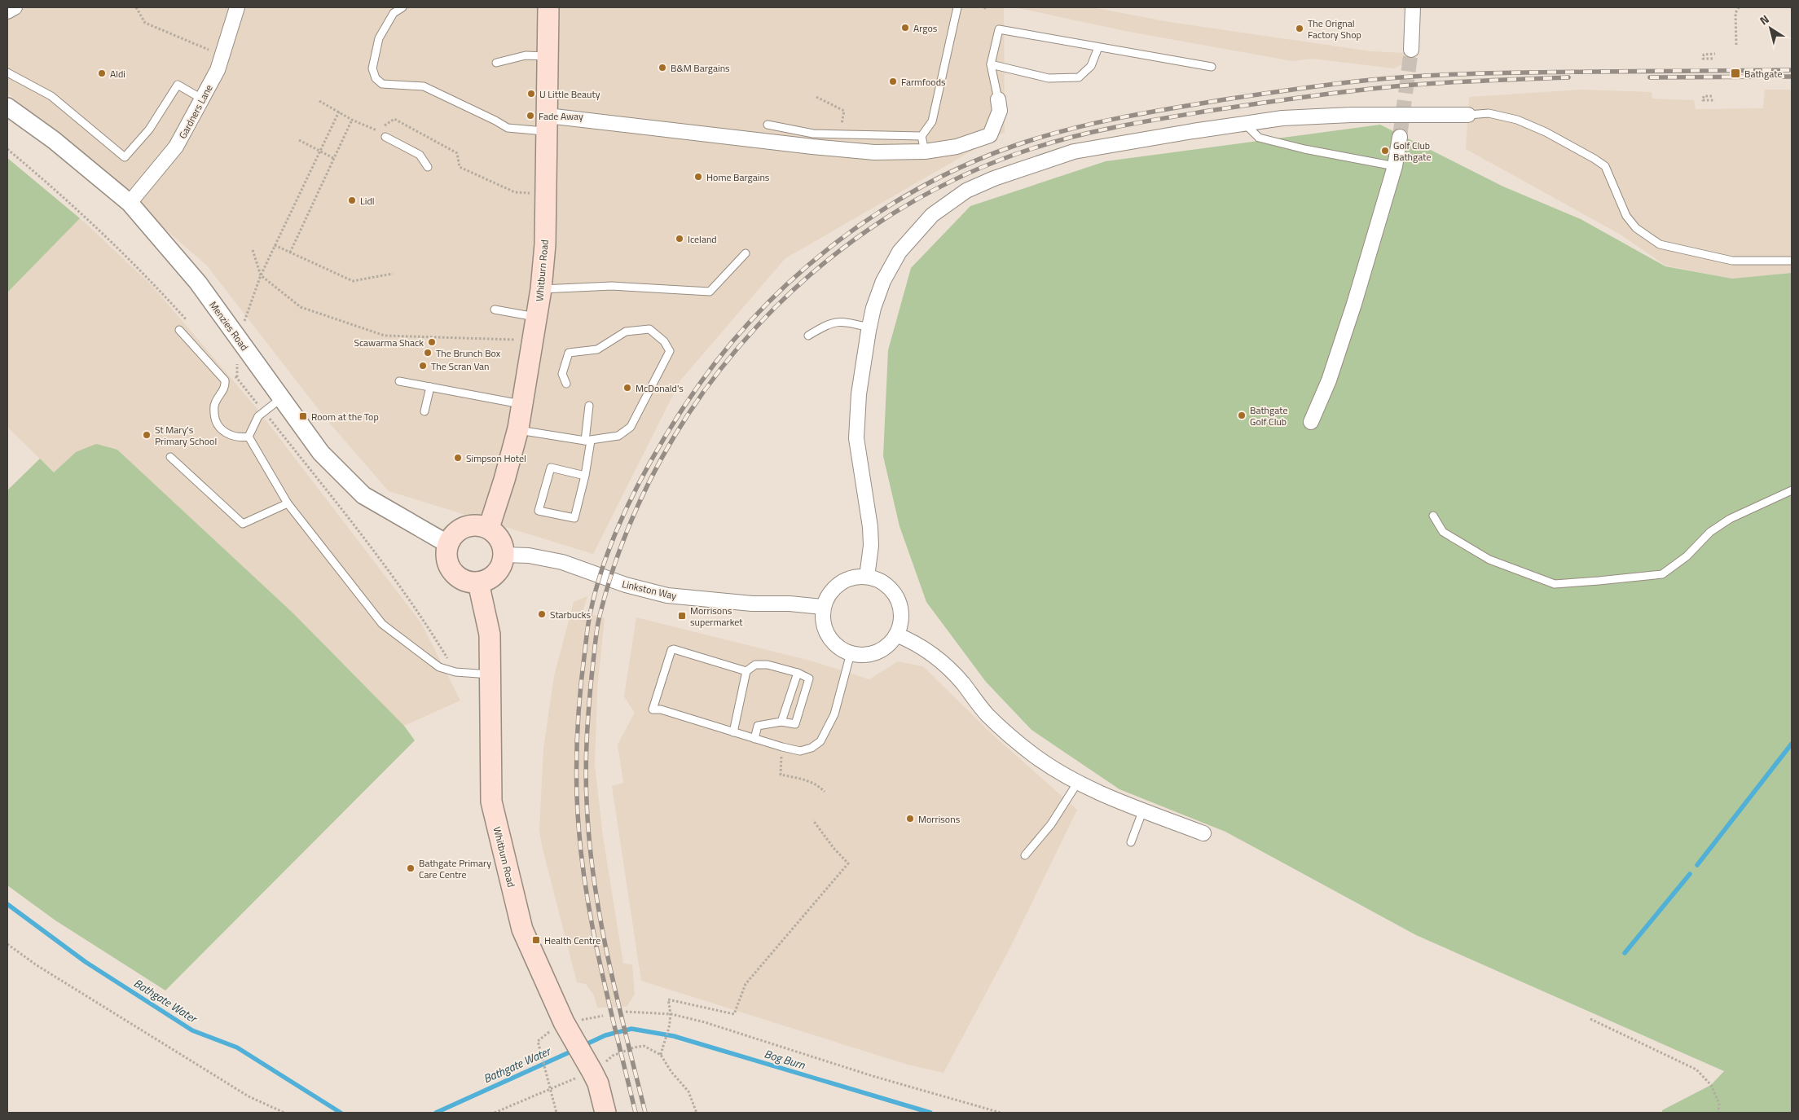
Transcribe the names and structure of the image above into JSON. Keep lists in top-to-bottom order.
{
  "streets": {
    "main road": ["Whitburn Road"],
    "street": ["Gardners Lane", "Menzies Road", "Linkston Way"]
  },
  "crossings": [
    ["Gardners Lane", "Menzies Road"],
    ["Whitburn Road", "Menzies Road"],
    ["Whitburn Road", "Linkston Way"],
    ["Menzies Road", "Linkston Way"]
  ],
  "water": ["Bathgate Water", "Bog Burn"],
  "places": {
    "other": [
      "Argos",
      "The Orignal Factory Shop",
      "B&M Bargains",
      "Aldi",
      "Farmfoods",
      "U Little Beauty",
      "Fade Away",
      "Golf Club Bathgate",
      "Home Bargains",
      "Lidl",
      "Iceland",
      "Scawarma Shack",
      "The Brunch Box",
      "The Scran Van",
      "McDonald's",
      "Bathgate Golf Club",
      "St Mary's Primary School",
      "Simpson Hotel",
      "Starbucks",
      "Morrisons",
      "Bathgate Primary Care Centre"
    ],
    "transit": [
      "Bathgate",
      "Room at the Top",
      "Morrisons supermarket",
      "Health Centre"
    ]
  },
  "north": "top left"
}
